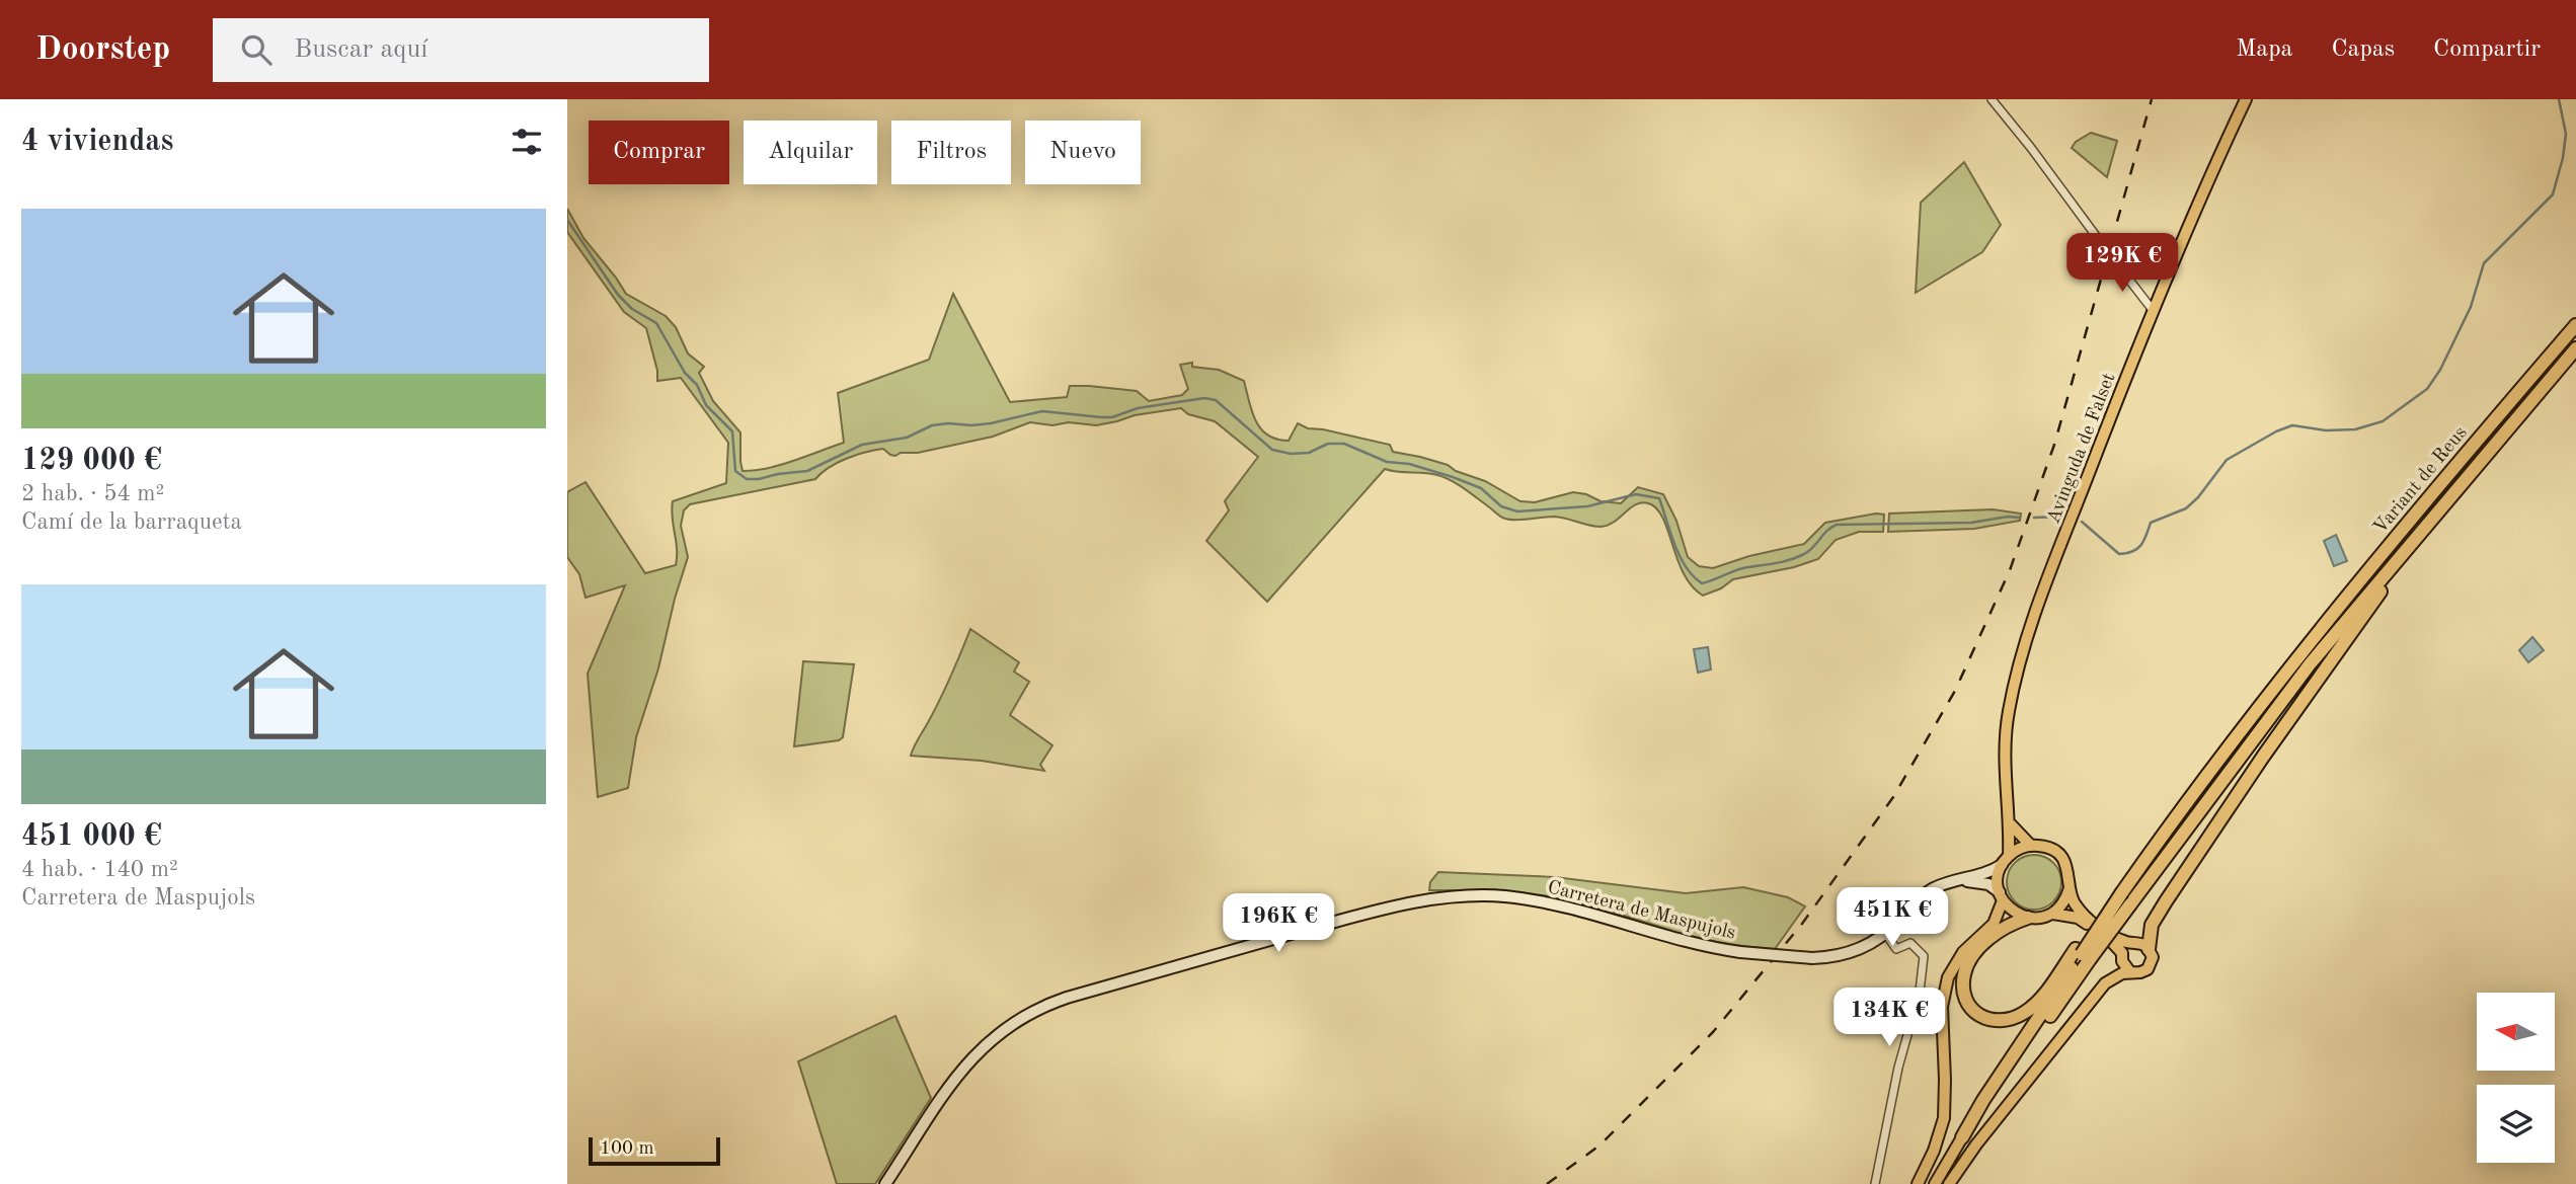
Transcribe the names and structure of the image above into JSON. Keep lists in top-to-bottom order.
{
  "streets": {
    "highway": ["Variant de Reus"],
    "main road": ["Avinguda de Falset"],
    "street": ["Carretera de Maspujols"]
  },
  "crossings": [
    ["Avinguda de Falset", "Carretera de Maspujols"]
  ],
  "scale_bar": "100 m",
  "north": "left",
  "page": {
    "header": "Doorstep",
    "search": "Buscar aquí",
    "nav": ["Mapa", "Capas", "Compartir"],
    "heading": "4 viviendas",
    "chip": [
      "Comprar",
      "Alquilar",
      "Filtros",
      "Nuevo"
    ],
    "list": [
      {
        "name": "129 000 €",
        "note": "2 hab. · 54 m² · Camí de la barraqueta"
      },
      {
        "name": "451 000 €",
        "note": "4 hab. · 140 m² · Carretera de Maspujols"
      }
    ],
    "price": [
      "129K €",
      "451K €",
      "196K €",
      "134K €"
    ],
    "scale": "100 m"
  }
}
